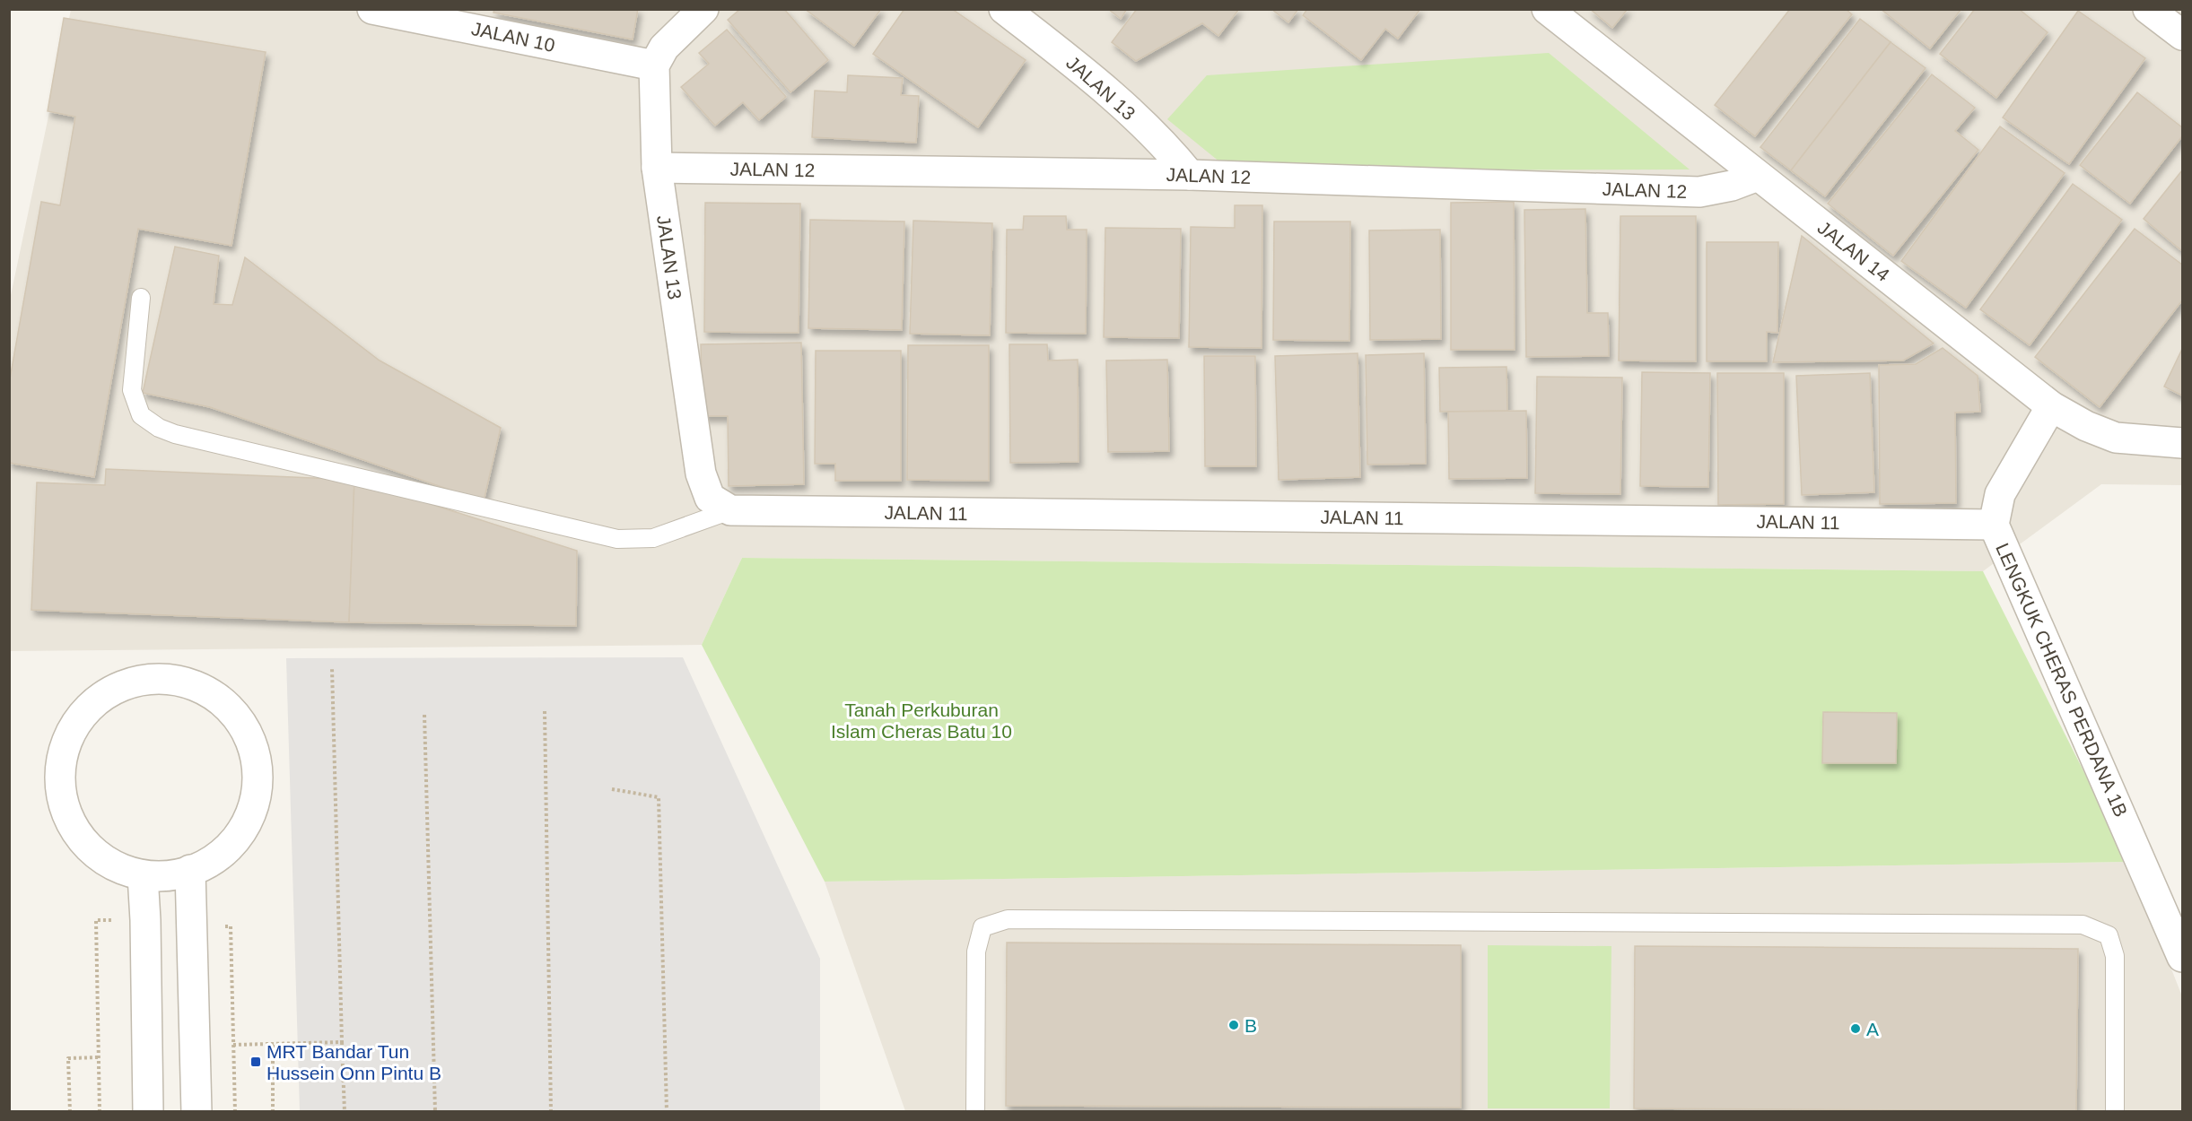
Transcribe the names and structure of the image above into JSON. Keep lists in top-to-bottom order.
{
  "streets": {
    "street": [
      "JALAN 10",
      "JALAN 13",
      "JALAN 12",
      "JALAN 14",
      "JALAN 11",
      "LENGKUK CHERAS PERDANA 1B"
    ]
  },
  "crossings": [
    ["JALAN 10", "JALAN 13"],
    ["JALAN 13", "JALAN 12"],
    ["JALAN 13", "JALAN 11"],
    ["JALAN 12", "JALAN 14"],
    ["JALAN 14", "LENGKUK CHERAS PERDANA 1B"],
    ["JALAN 11", "LENGKUK CHERAS PERDANA 1B"]
  ],
  "parks": ["Tanah Perkuburan Islam Cheras Batu 10"],
  "places": {
    "other": ["B", "A"],
    "transit": ["MRT Bandar Tun Hussein Onn Pintu B"]
  }
}
